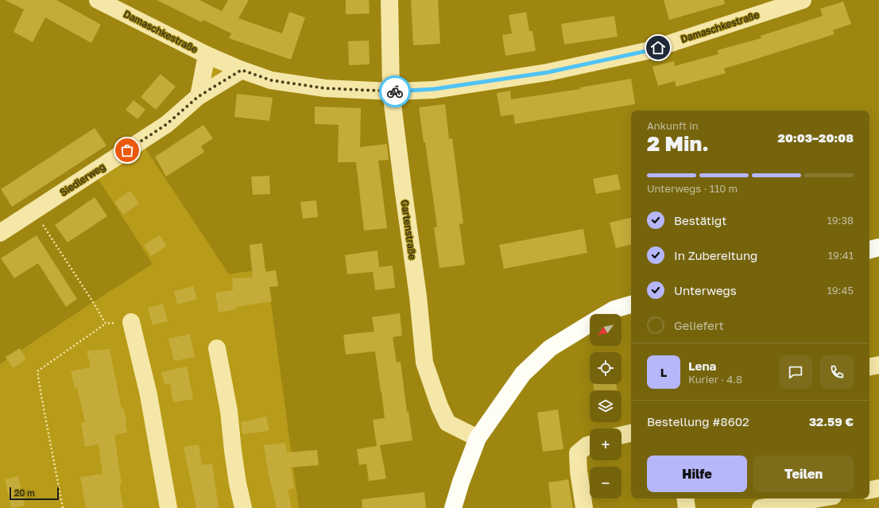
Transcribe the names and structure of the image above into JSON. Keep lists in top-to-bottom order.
{
  "streets": {
    "street": ["Damaschkestraße", "Siedlerweg", "Gartenstraße"]
  },
  "crossings": [
    ["Damaschkestraße", "Siedlerweg"],
    ["Damaschkestraße", "Gartenstraße"]
  ],
  "scale_bar": "20 m",
  "north": "bottom left",
  "page": {
    "heading": ["2 Min.", "Ankunft in", "20:03–20:08"],
    "panel": [
      "Lena",
      "Kurier · 4.8",
      "Bestellung #8602",
      "32.59 €"
    ],
    "bar": "Unterwegs · 110 m",
    "list": [
      ["Bestätigt", "19:38"],
      ["In Zubereitung", "19:41"],
      ["Unterwegs", "19:45"],
      "Geliefert"
    ],
    "map_buttons": ["+", "−"],
    "round": "L",
    "buttons": ["Hilfe", "Teilen"],
    "scale": "20 m"
  }
}
